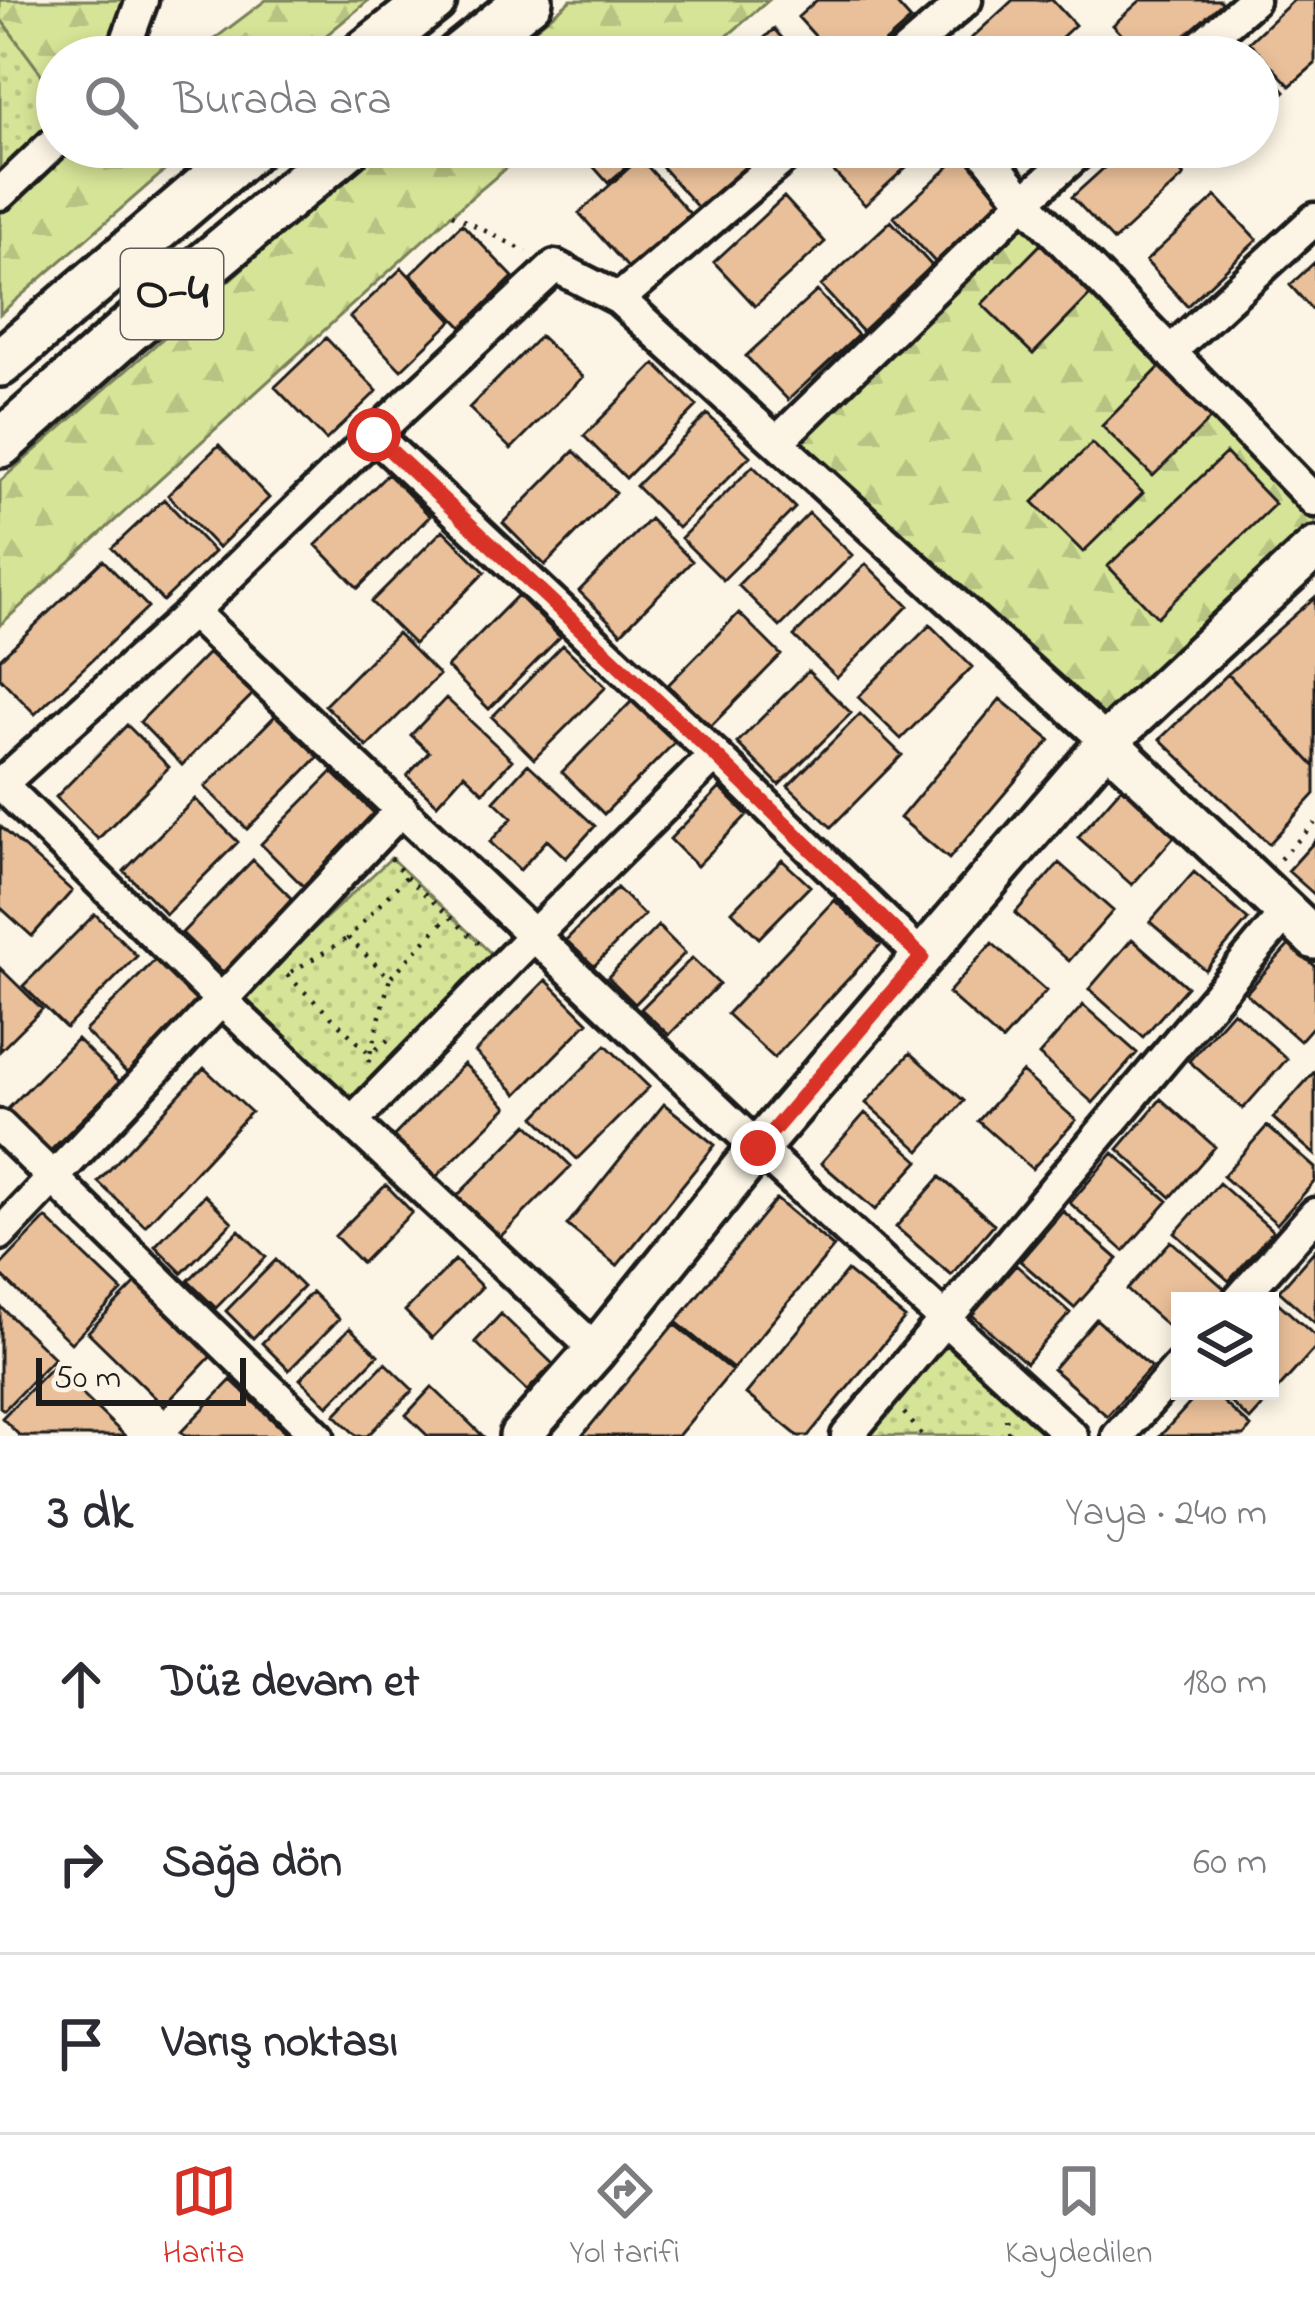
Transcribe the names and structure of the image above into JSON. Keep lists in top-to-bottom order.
{
  "streets": {
    "highway": ["O-4"]
  },
  "scale_bar": "50 m",
  "page": {
    "search": "Burada ara",
    "scale": "50 m",
    "heading": ["3 dk", "Yaya · 240 m"],
    "list": [
      ["Düz devam et", "180 m"],
      ["Sağa dön", "60 m"],
      "Varış noktası"
    ],
    "nav": ["Harita", "Yol tarifi", "Kaydedilen"]
  }
}
